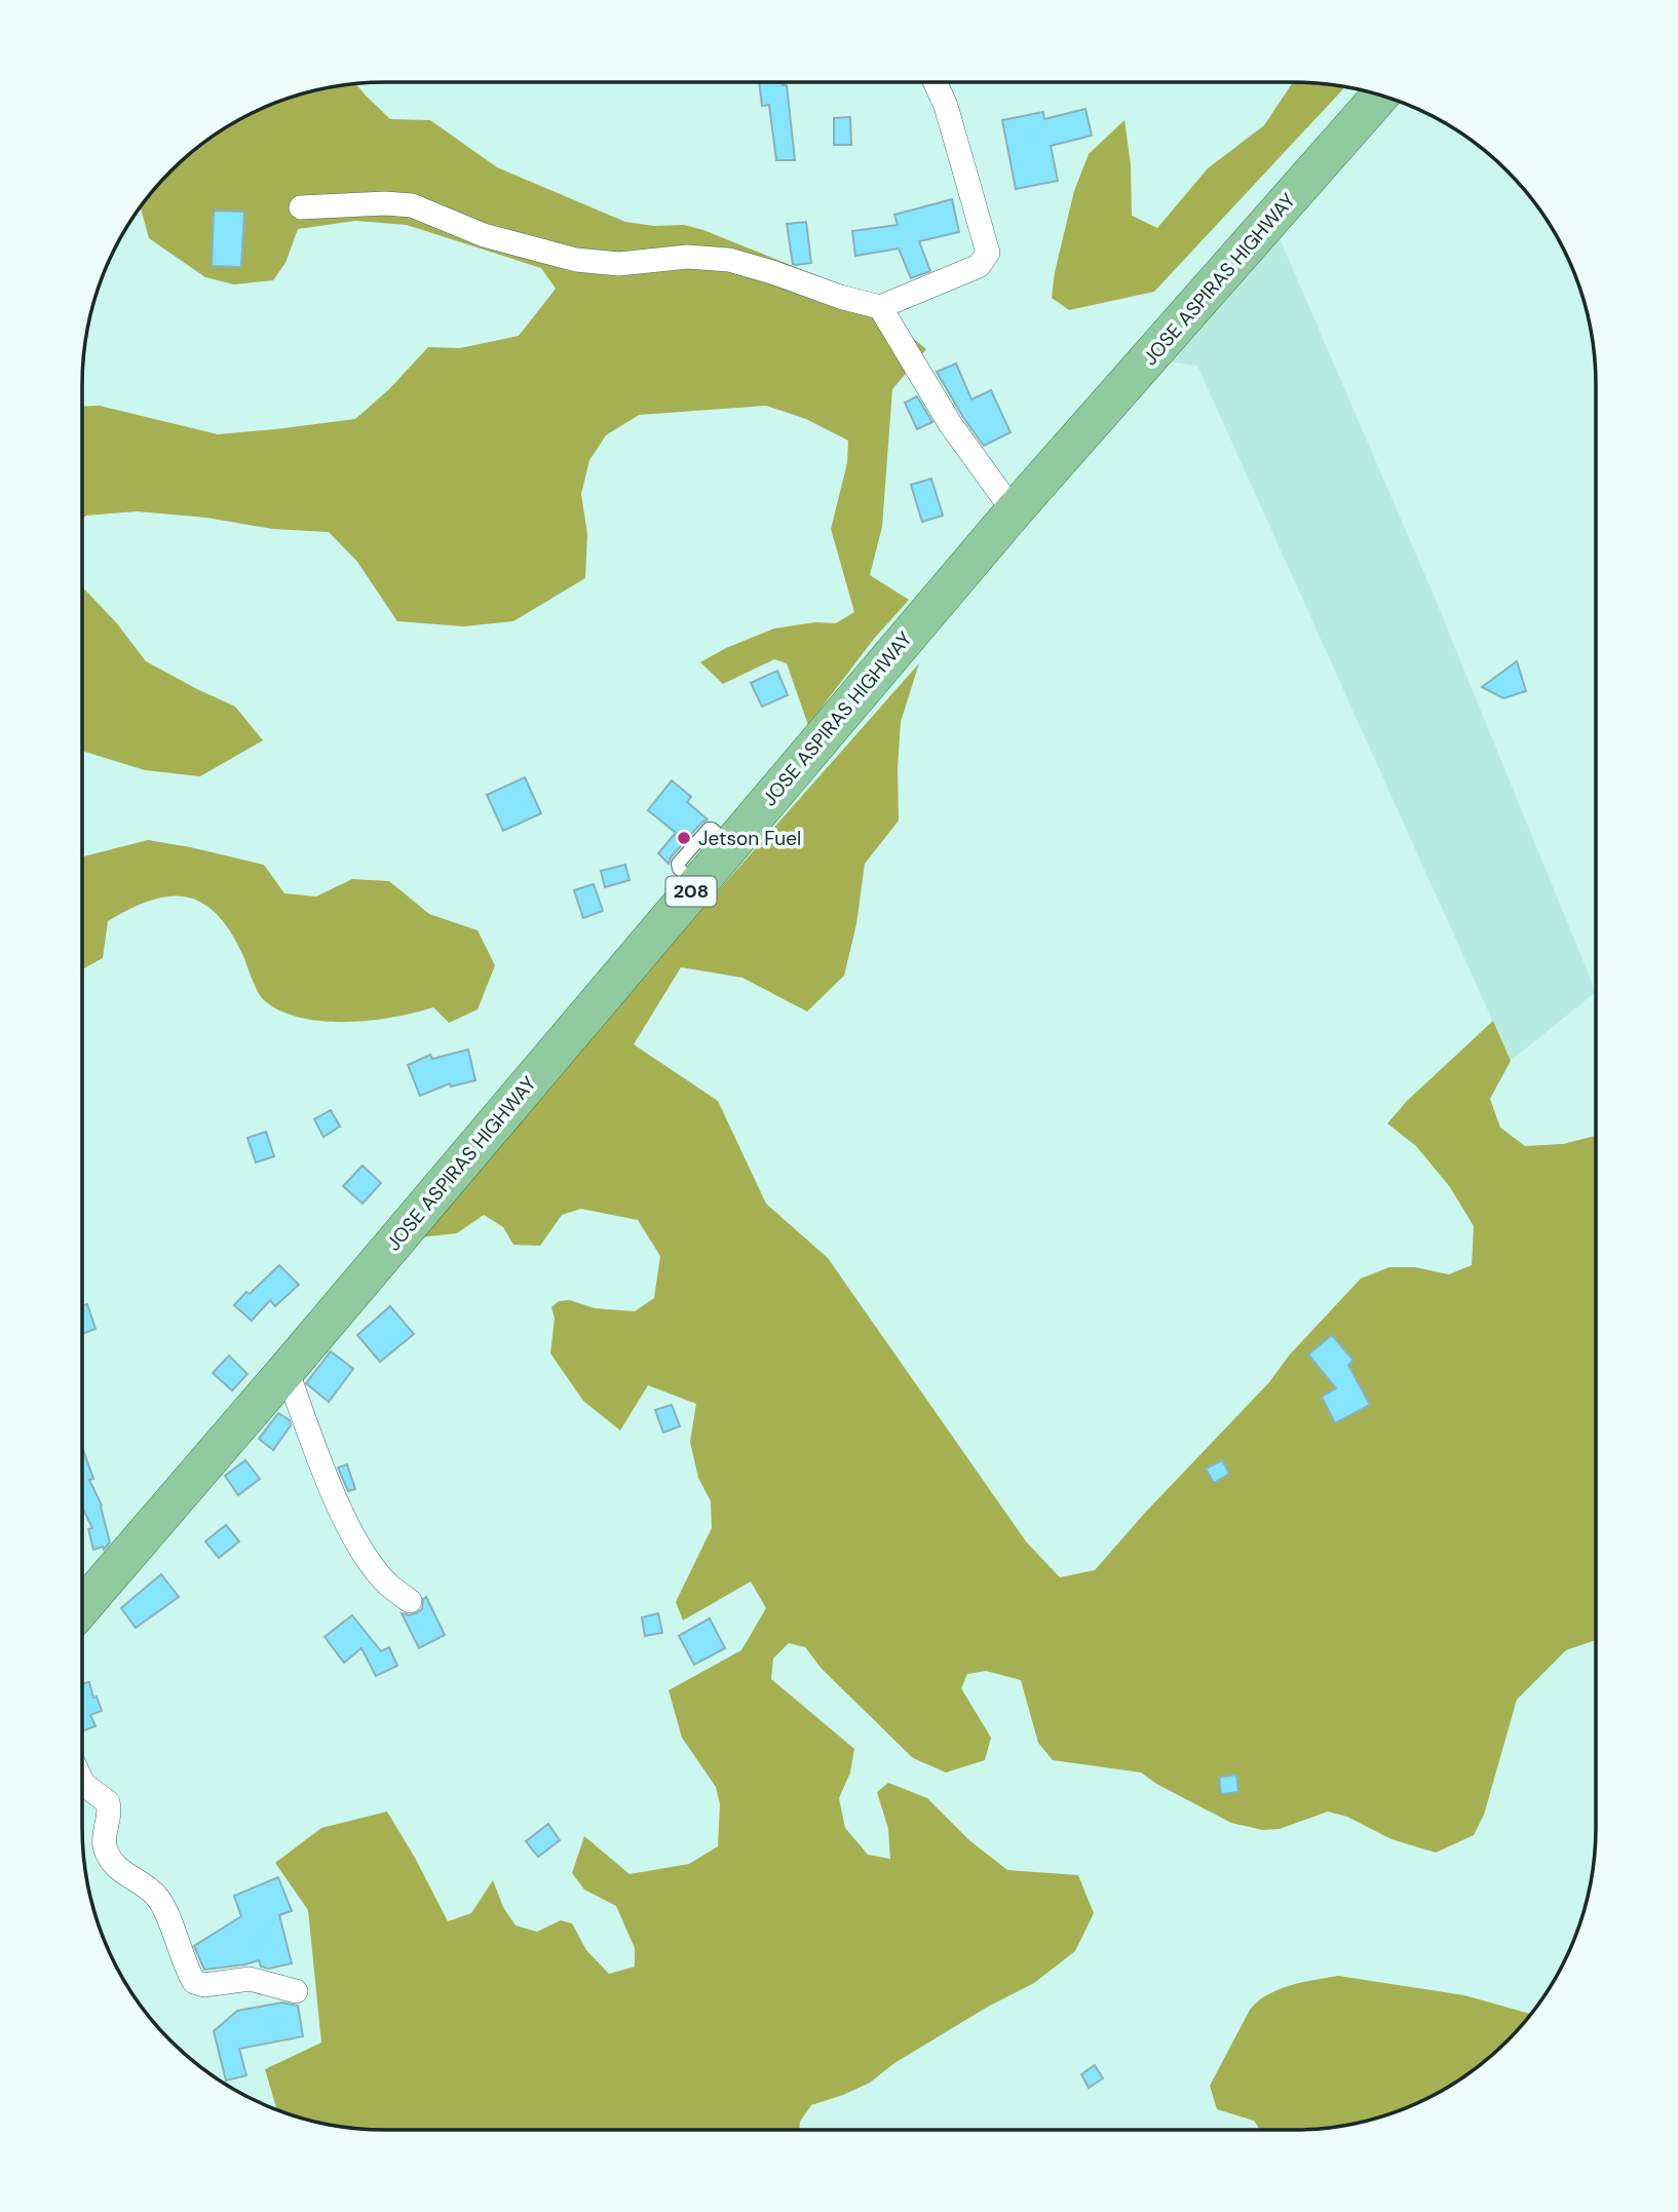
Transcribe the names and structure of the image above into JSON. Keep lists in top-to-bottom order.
{
  "streets": {
    "main road": ["JOSE ASPIRAS HIGHWAY", "208"]
  },
  "places": ["Jetson Fuel"]
}
